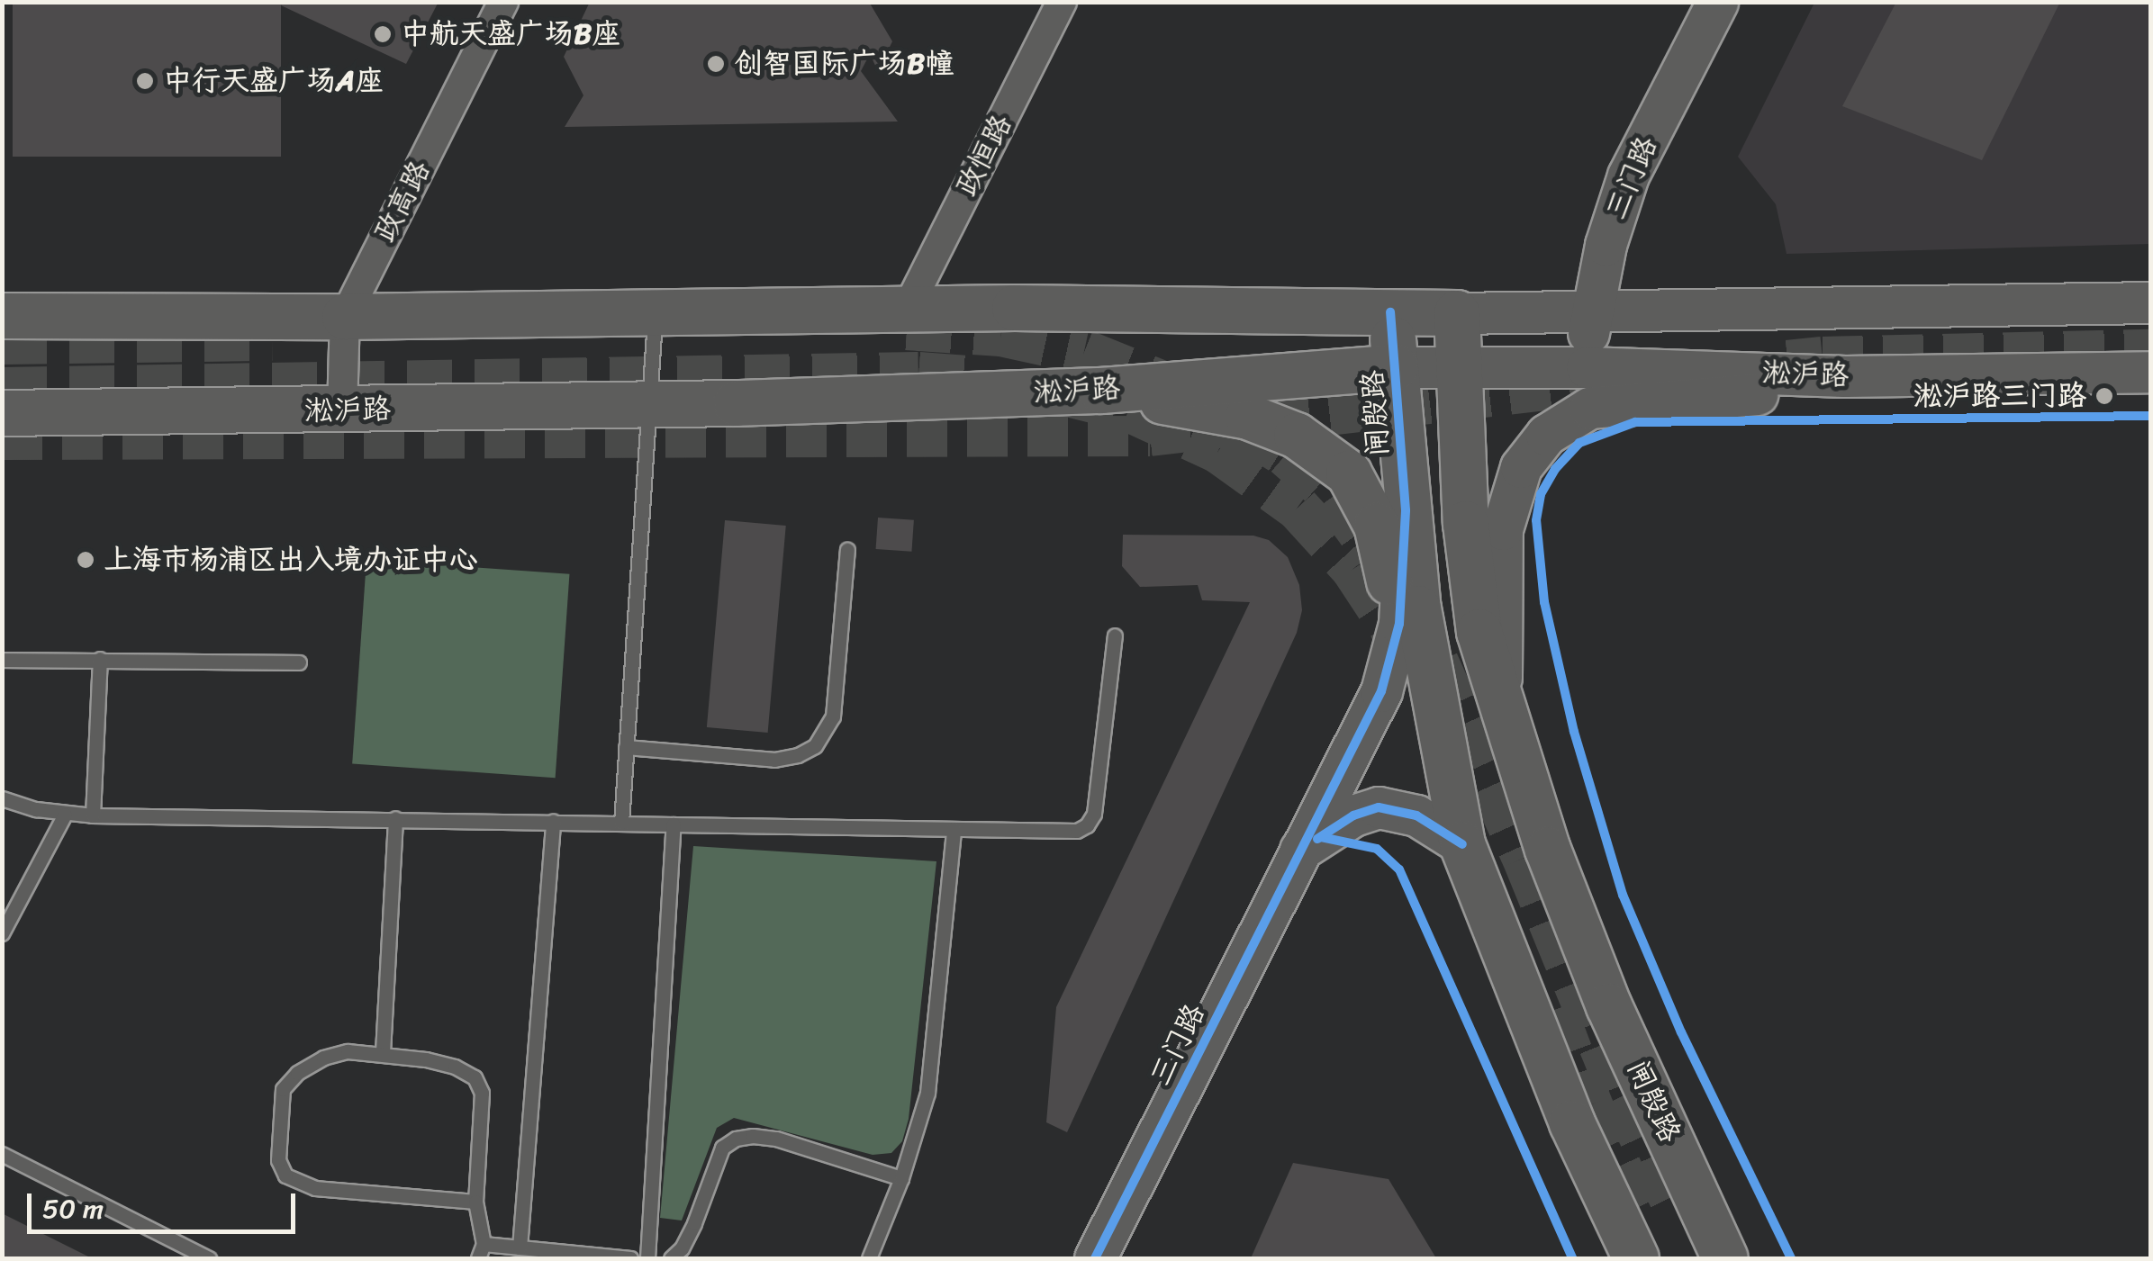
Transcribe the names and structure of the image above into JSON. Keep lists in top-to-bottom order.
{
  "streets": {
    "main road": ["三门路", "淞沪路", "闸殷路"],
    "street": ["政恒路", "政高路"]
  },
  "crossings": [
    ["三门路", "淞沪路"],
    ["三门路", "闸殷路"],
    ["政高路", "淞沪路"],
    ["淞沪路", "闸殷路"]
  ],
  "places": [
    "中航天盛广场B座",
    "创智国际广场B幢",
    "中行天盛广场A座",
    "淞沪路三门路",
    "上海市杨浦区出入境办证中心"
  ],
  "scale_bar": "50 m"
}
